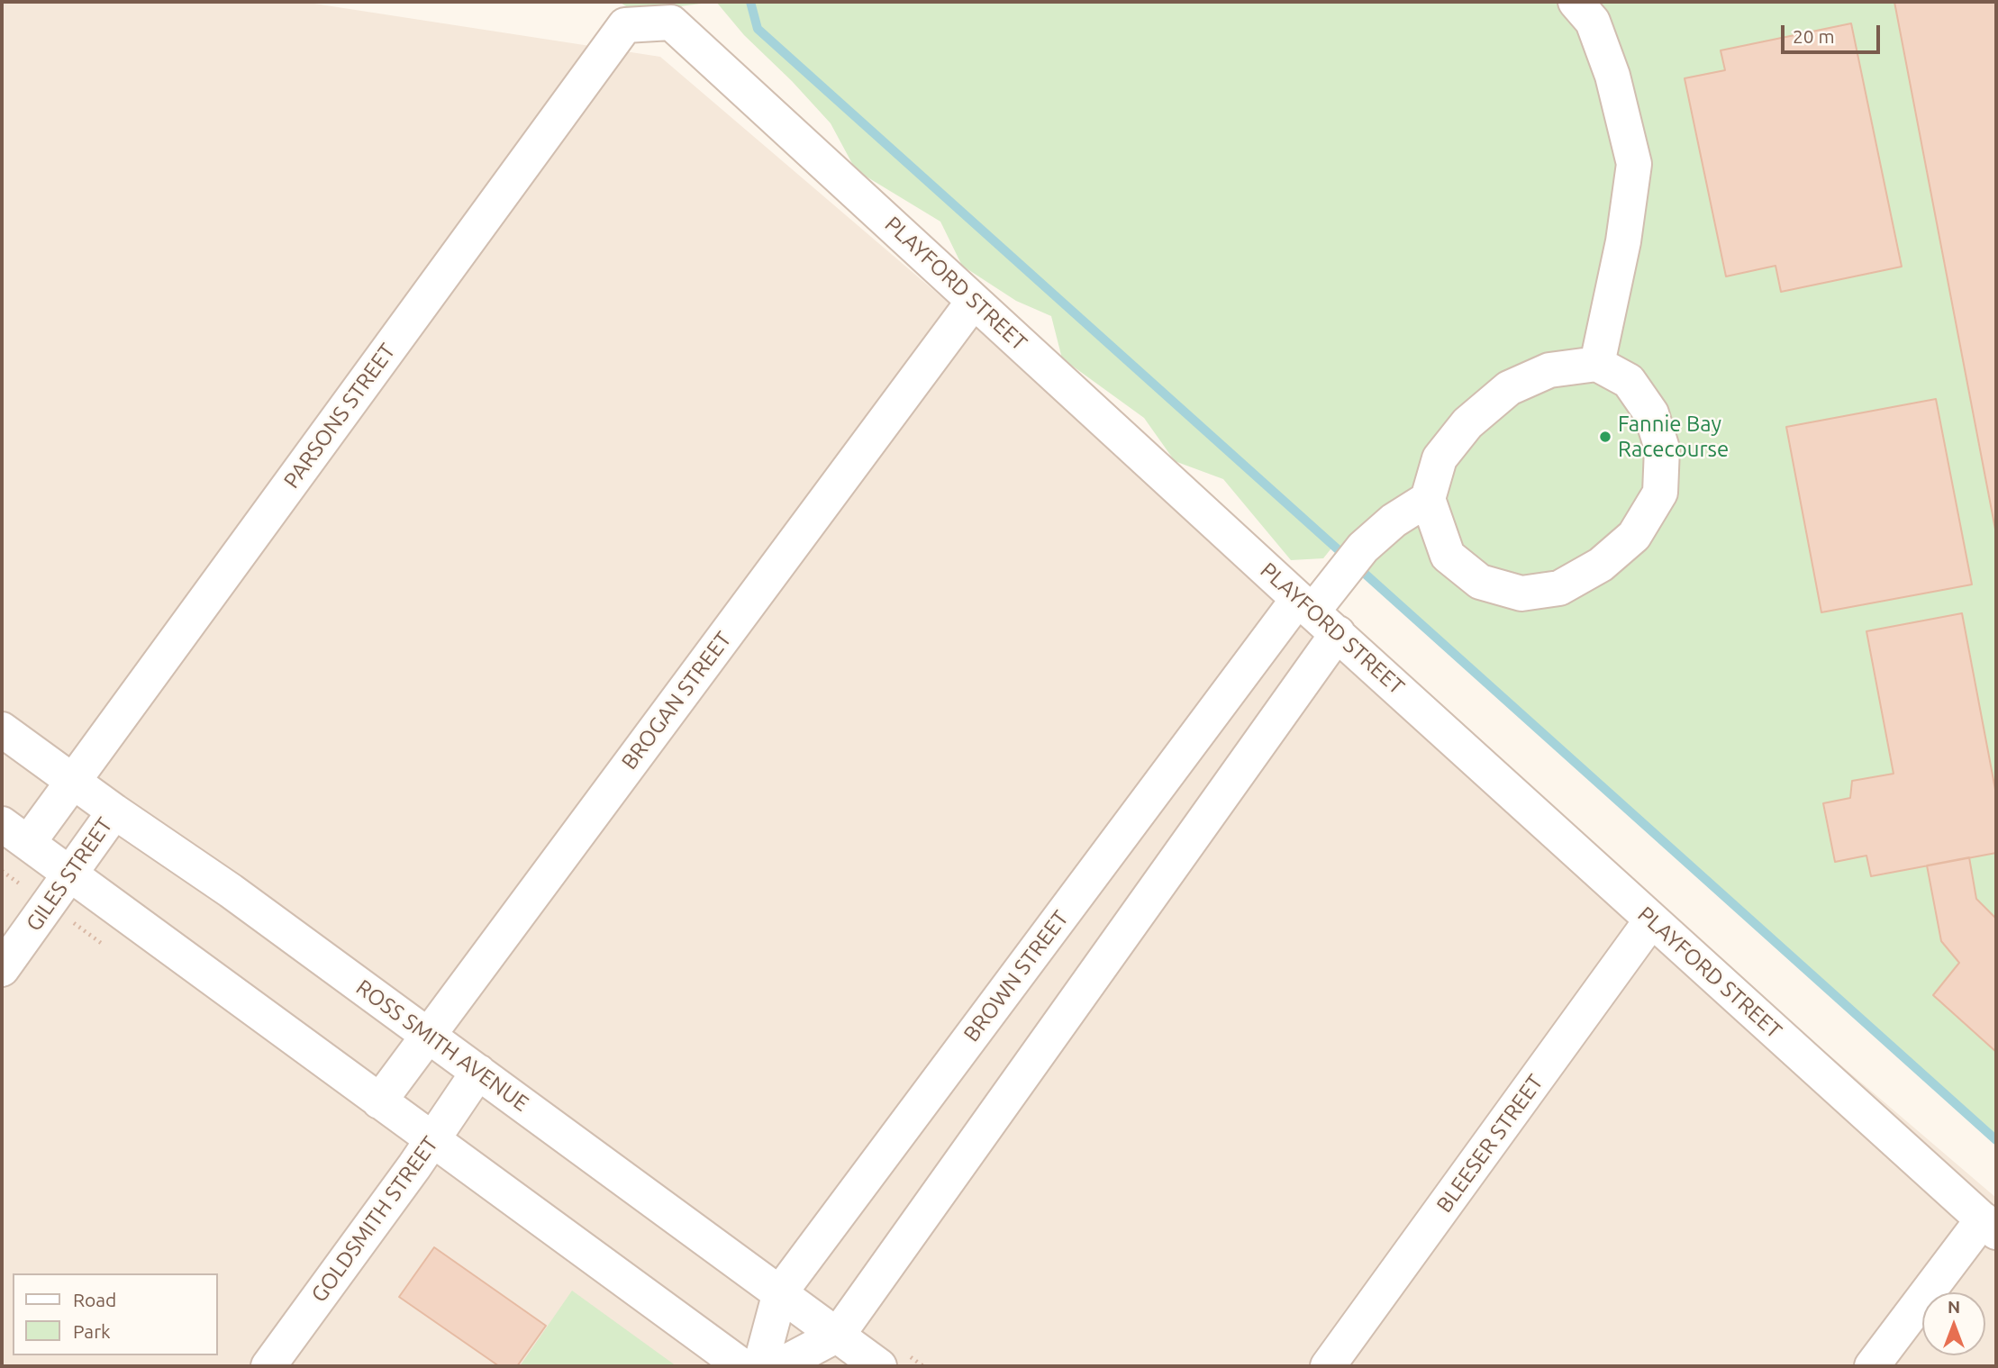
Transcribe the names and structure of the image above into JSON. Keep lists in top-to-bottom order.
{
  "streets": {
    "street": [
      "PLAYFORD STREET",
      "PARSONS STREET",
      "BROGAN STREET",
      "GILES STREET",
      "BROWN STREET",
      "ROSS SMITH AVENUE",
      "BLEESER STREET",
      "GOLDSMITH STREET"
    ]
  },
  "crossings": [
    ["PLAYFORD STREET", "PARSONS STREET"],
    ["PLAYFORD STREET", "BROGAN STREET"],
    ["PLAYFORD STREET", "BROWN STREET"],
    ["PLAYFORD STREET", "BLEESER STREET"],
    ["PARSONS STREET", "ROSS SMITH AVENUE"],
    ["BROGAN STREET", "ROSS SMITH AVENUE"],
    ["GILES STREET", "ROSS SMITH AVENUE"],
    ["BROWN STREET", "ROSS SMITH AVENUE"],
    ["ROSS SMITH AVENUE", "GOLDSMITH STREET"]
  ],
  "places": ["Fannie Bay Racecourse"],
  "legend": ["Road", "Park"],
  "scale_bar": "20 m",
  "north": "top"
}
